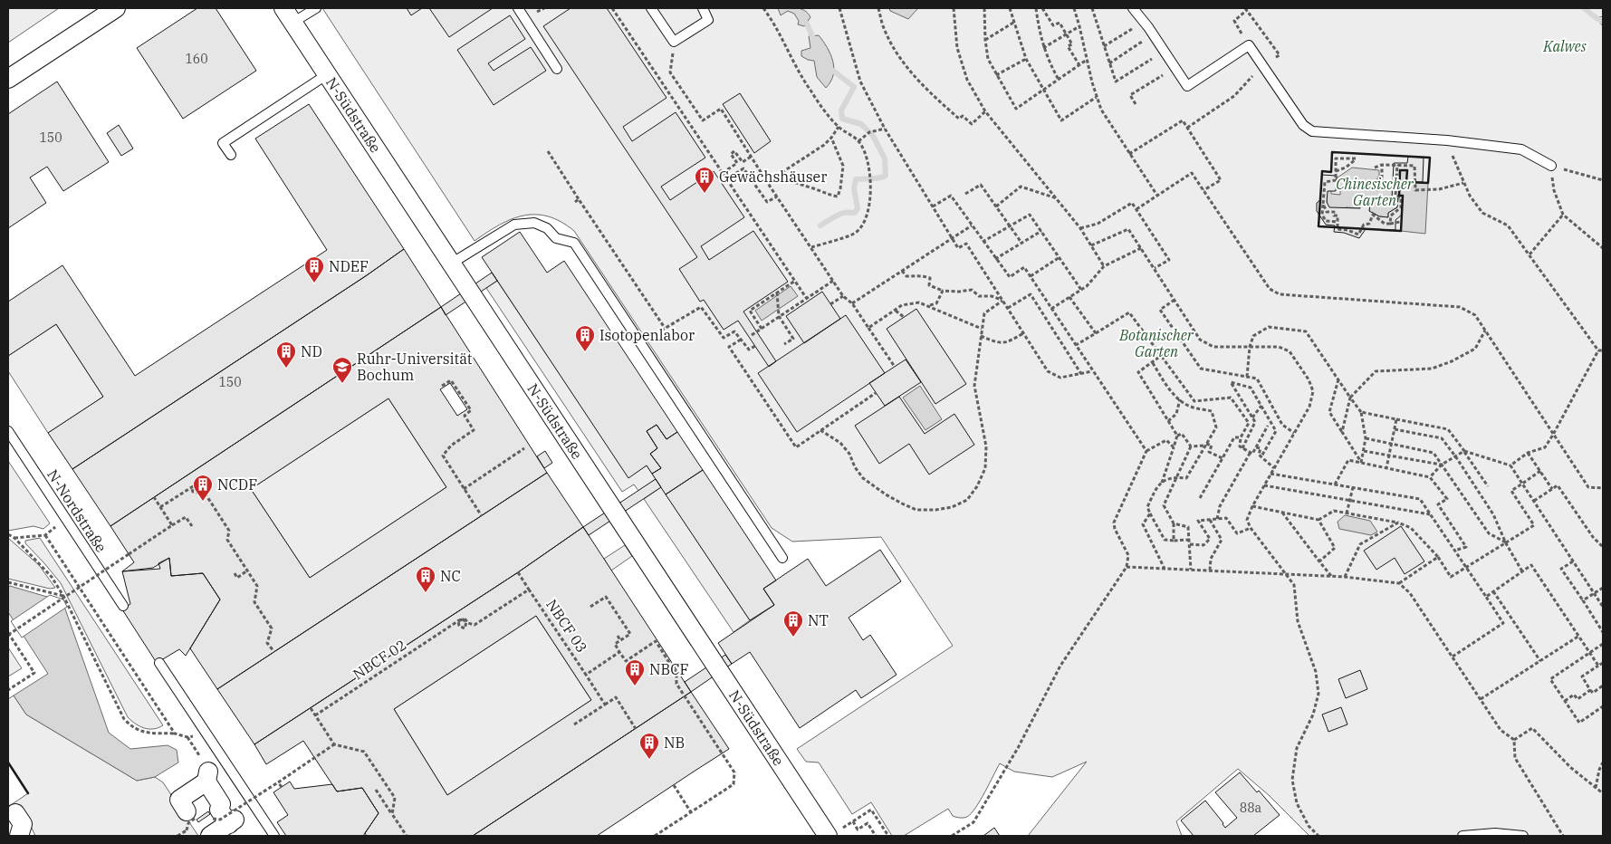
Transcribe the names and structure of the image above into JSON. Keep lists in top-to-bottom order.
{
  "streets": {
    "street": ["N-Südstraße"],
    "lane": ["N-Nordstraße"],
    "path": ["NBCF 03", "NBCF 02"]
  },
  "crossings": [
    ["NBCF 03", "NBCF 02"]
  ],
  "parks": ["Kalwes", "Chinesischer Garten", "Botanischer Garten"],
  "places": {
    "building": [
      "Gewächshäuser",
      "NDEF",
      "Isotopenlabor",
      "ND",
      "NCDF",
      "NC",
      "NT",
      "NBCF",
      "NB"
    ],
    "school or university": ["Ruhr-Universität Bochum"]
  },
  "house_numbers": [
    "160",
    "150",
    "150",
    "88a"
  ]
}
